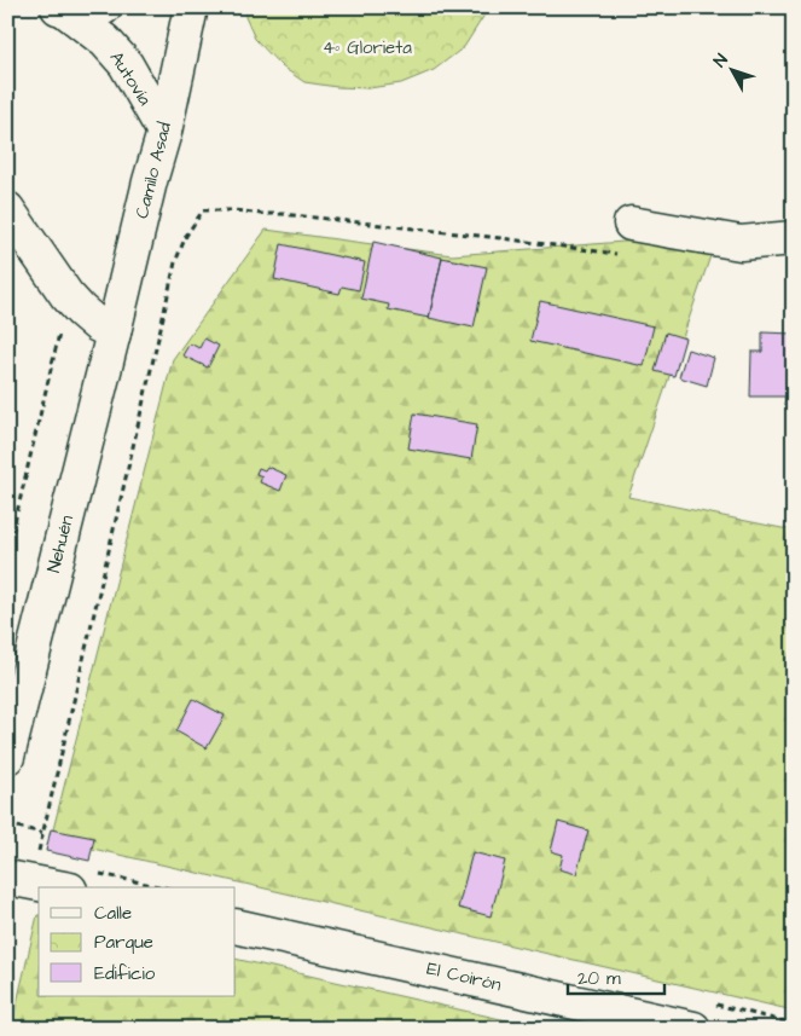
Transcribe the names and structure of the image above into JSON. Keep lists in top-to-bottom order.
{
  "streets": {
    "street": [
      "Autovía",
      "Camilo Asad",
      "Nehuén",
      "El Coirón"
    ]
  },
  "crossings": [
    ["Autovía", "Camilo Asad"],
    ["Camilo Asad", "Nehuén"]
  ],
  "parks": ["4º Glorieta"],
  "legend": ["Calle", "Parque", "Edificio"],
  "scale_bar": "20 m",
  "north": "top left"
}
